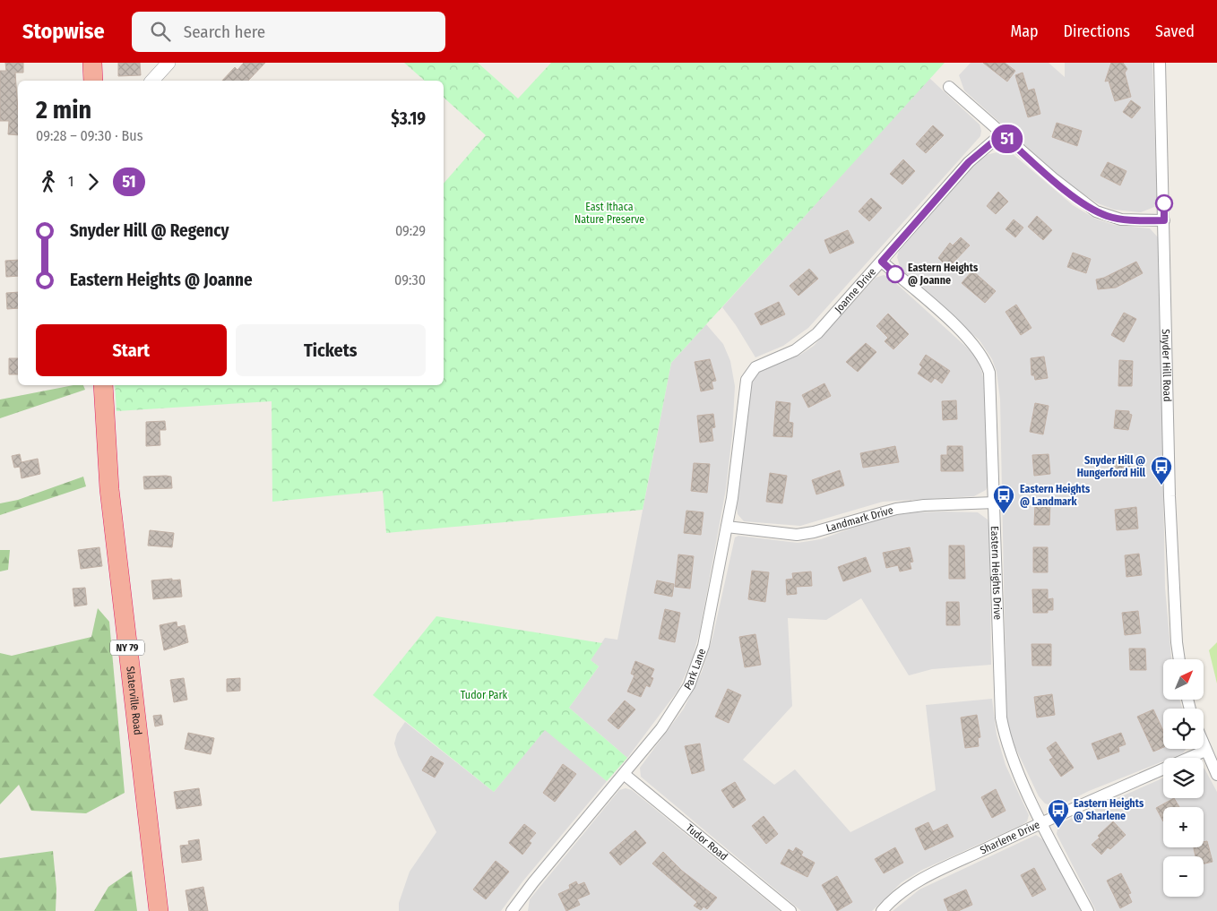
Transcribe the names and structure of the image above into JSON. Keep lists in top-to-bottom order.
{
  "streets": {
    "highway": ["NY 79", "Slaterville Road"],
    "street": [
      "Joanne Drive",
      "Snyder Hill Road",
      "Landmark Drive",
      "Eastern Heights Drive",
      "Park Lane",
      "Sharlene Drive",
      "Tudor Road"
    ]
  },
  "crossings": [
    ["Joanne Drive", "Eastern Heights Drive"],
    ["Joanne Drive", "Park Lane"],
    ["Landmark Drive", "Eastern Heights Drive"],
    ["Landmark Drive", "Park Lane"],
    ["Eastern Heights Drive", "Sharlene Drive"],
    ["Park Lane", "Tudor Road"]
  ],
  "parks": ["East Ithaca Nature Preserve", "Tudor Park"],
  "places": {
    "other": ["Eastern Heights @ Joanne"],
    "bus stop": ["Snyder Hill @ Hungerford Hill", "Eastern Heights @ Landmark", "Eastern Heights @ Sharlene"]
  },
  "lines": ["bus line 51"],
  "north": "top right",
  "page": {
    "header": "Stopwise",
    "search": "Search here",
    "nav": ["Map", "Directions", "Saved"],
    "on_map": "51",
    "heading": ["2 min", "09:28 – 09:30 · Bus", "$3.19"],
    "legs": ["1", "51"],
    "list": [
      {
        "name": "Snyder Hill @ Regency",
        "value": "09:29"
      },
      {
        "name": "Eastern Heights @ Joanne",
        "value": "09:30"
      }
    ],
    "buttons": ["Start", "Tickets"],
    "map_buttons": ["+", "−"]
  }
}
